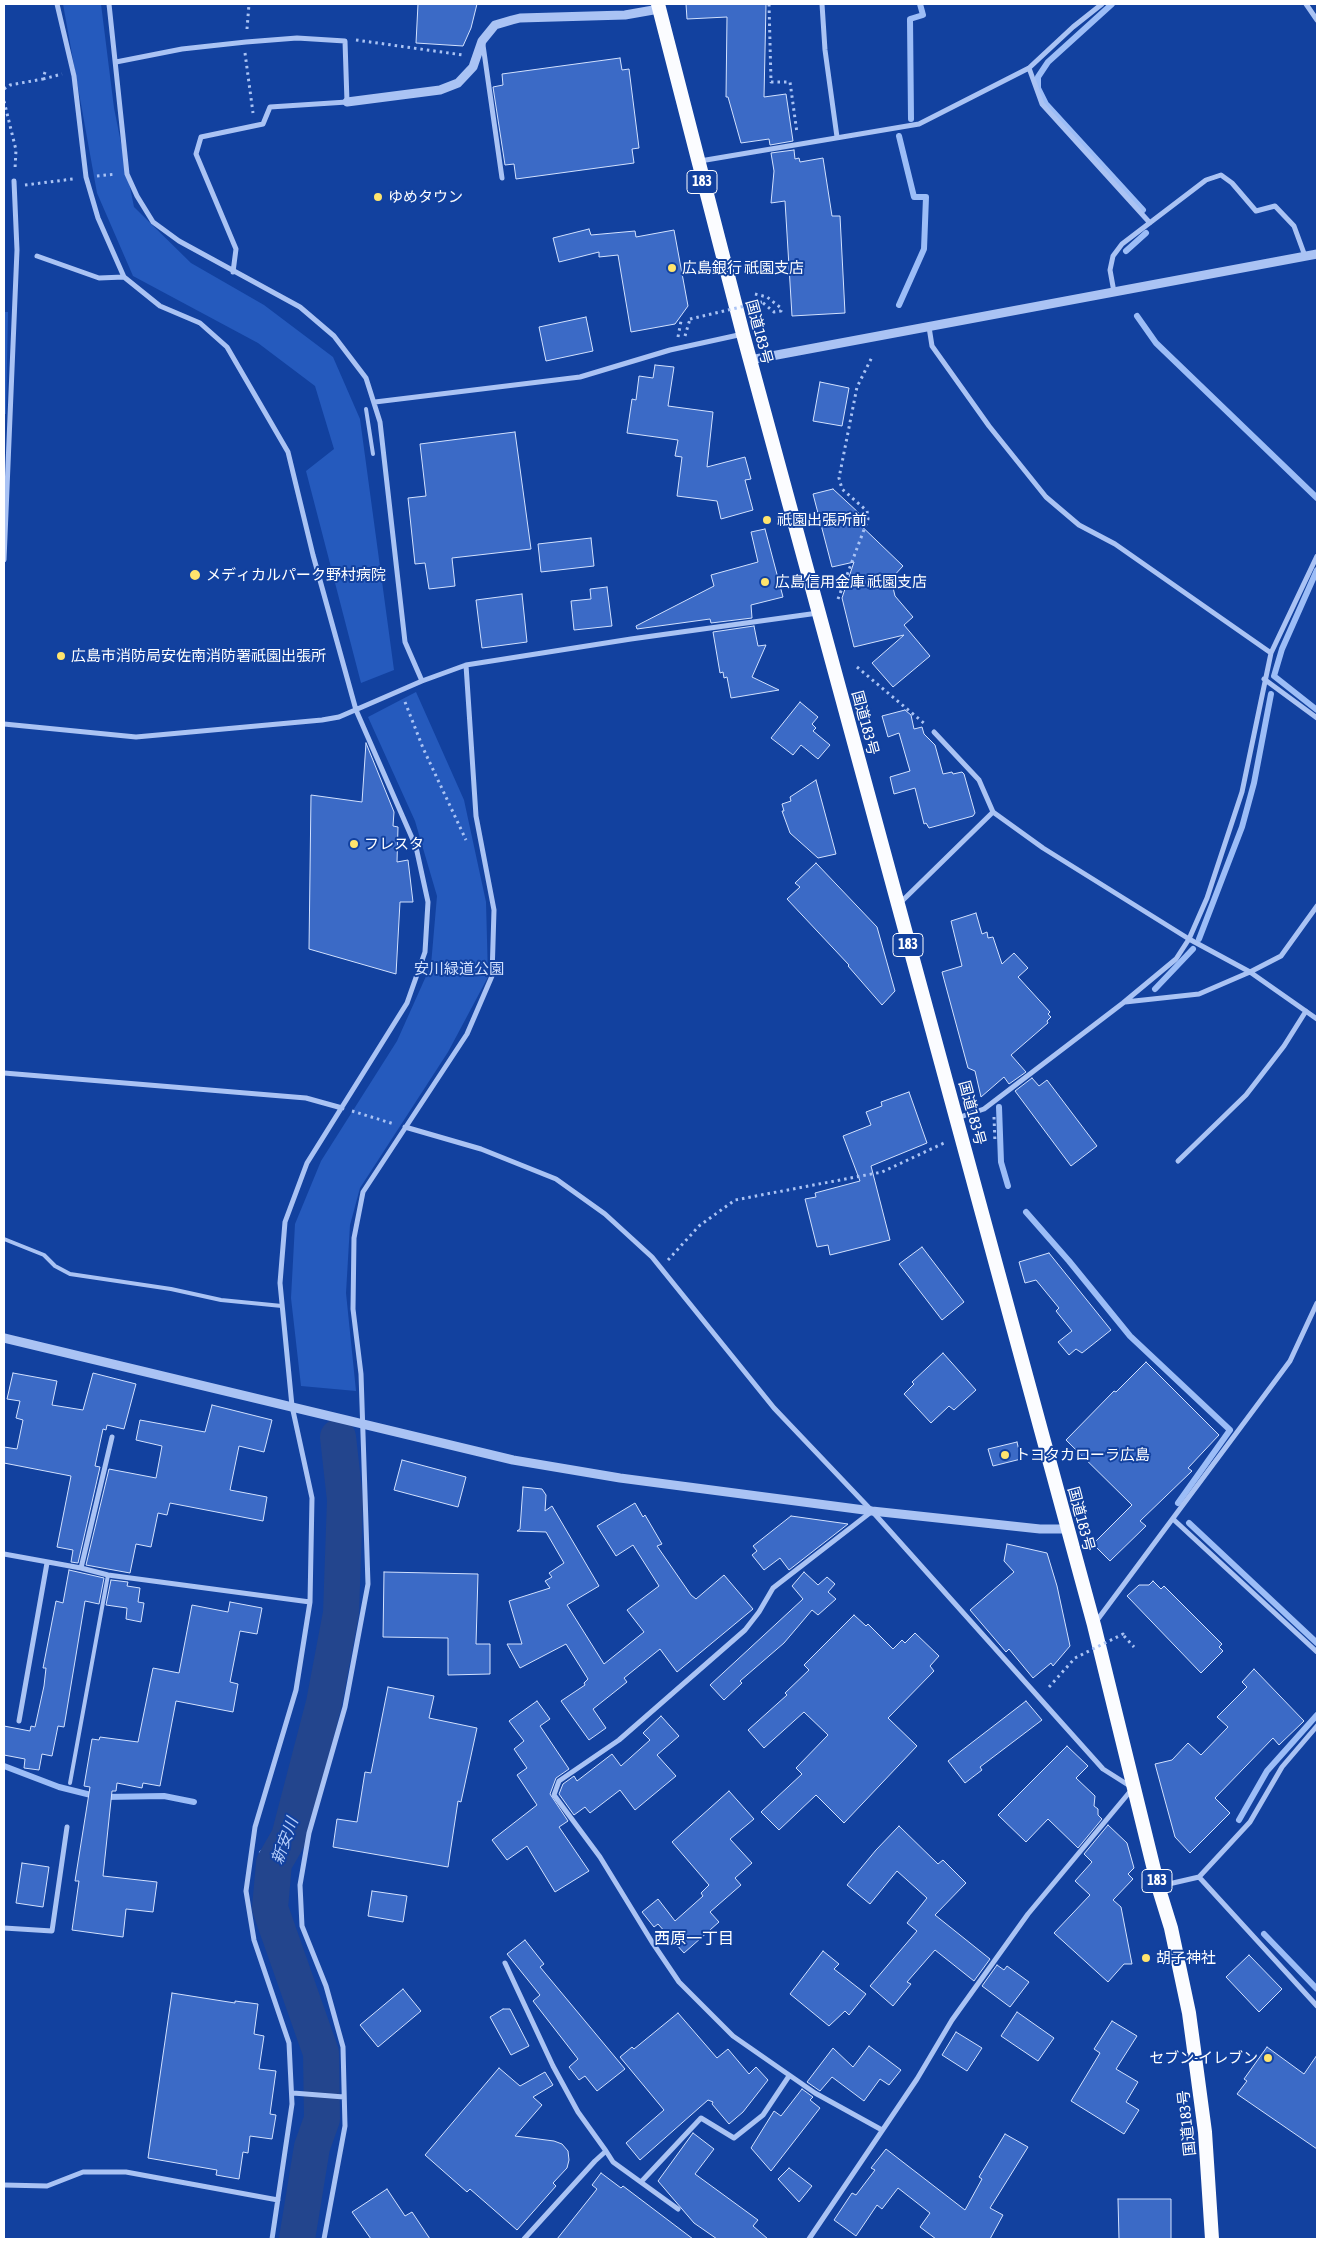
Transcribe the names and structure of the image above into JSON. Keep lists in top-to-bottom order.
{
  "streets": {
    "highway": ["183", "国道183号"]
  },
  "districts": ["西原一丁目"],
  "water": ["新安川"],
  "parks": ["安川緑道公園"],
  "places": [
    "ゆめタウン",
    "広島銀行 祇園支店",
    "祇園出張所前",
    "メディカルパーク野村病院",
    "広島信用金庫 祇園支店",
    "広島市消防局安佐南消防署祇園出張所",
    "フレスタ",
    "トヨタカローラ広島",
    "胡子神社",
    "セブン-イレブン"
  ]
}
